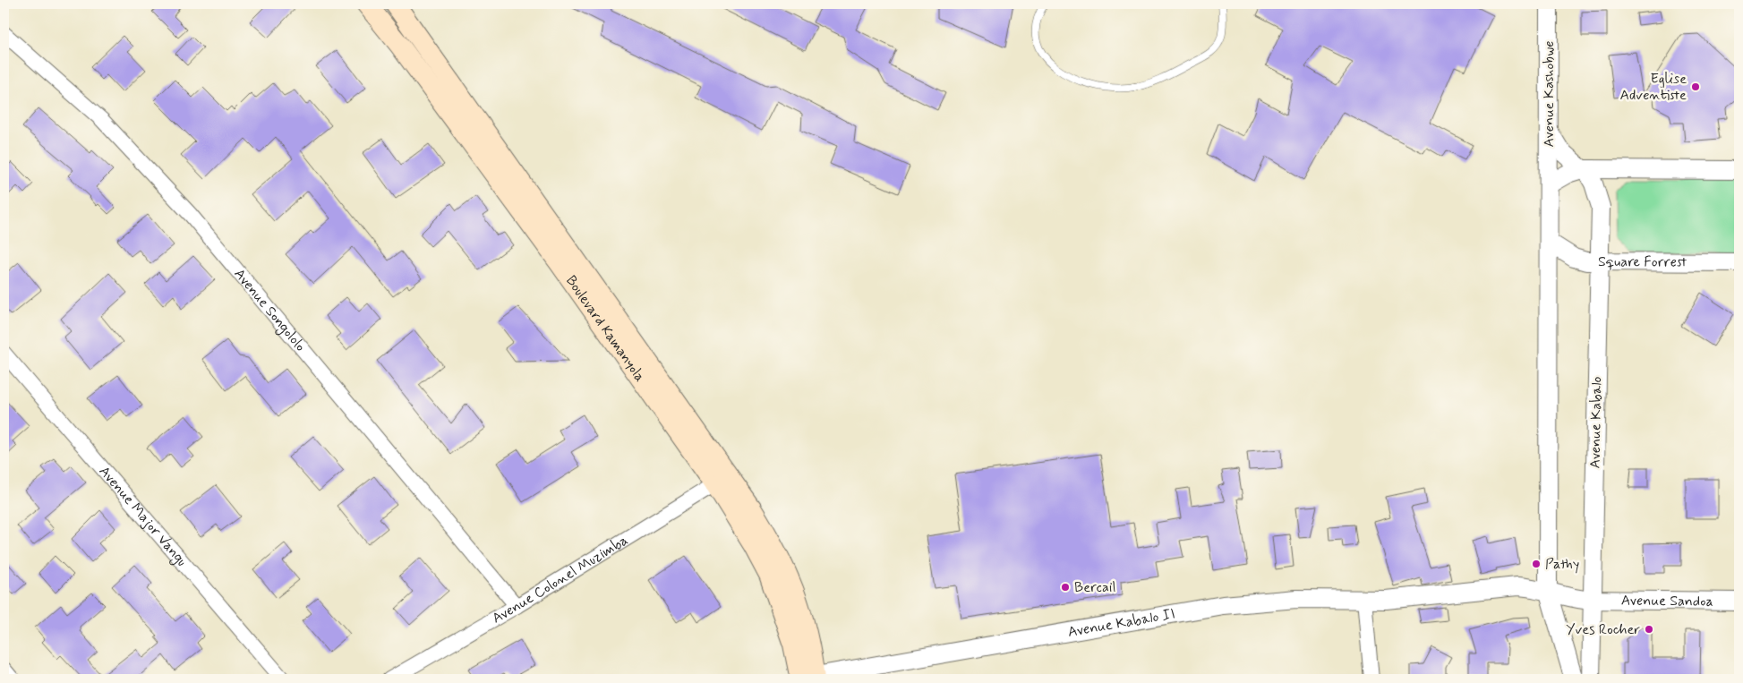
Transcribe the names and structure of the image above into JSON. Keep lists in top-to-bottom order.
{
  "streets": {
    "main road": ["Boulevard Kamanyola"],
    "street": [
      "Avenue Kashobwe",
      "Square Forrest",
      "Avenue Songololo",
      "Avenue Kabalo",
      "Avenue Major Vangu",
      "Avenue Colonel Muzimba",
      "Avenue Sandoa",
      "Avenue Kabalo II"
    ]
  },
  "crossings": [
    ["Square Forrest", "Avenue Kabalo"],
    ["Avenue Songololo", "Avenue Colonel Muzimba"],
    ["Boulevard Kamanyola", "Avenue Colonel Muzimba"],
    ["Boulevard Kamanyola", "Avenue Kabalo II"],
    ["Avenue Kabalo", "Avenue Sandoa"],
    ["Avenue Sandoa", "Avenue Kabalo II"]
  ],
  "places": [
    "Eglise Adventiste",
    "Pathy",
    "Bercail",
    "Yves Rocher"
  ]
}
